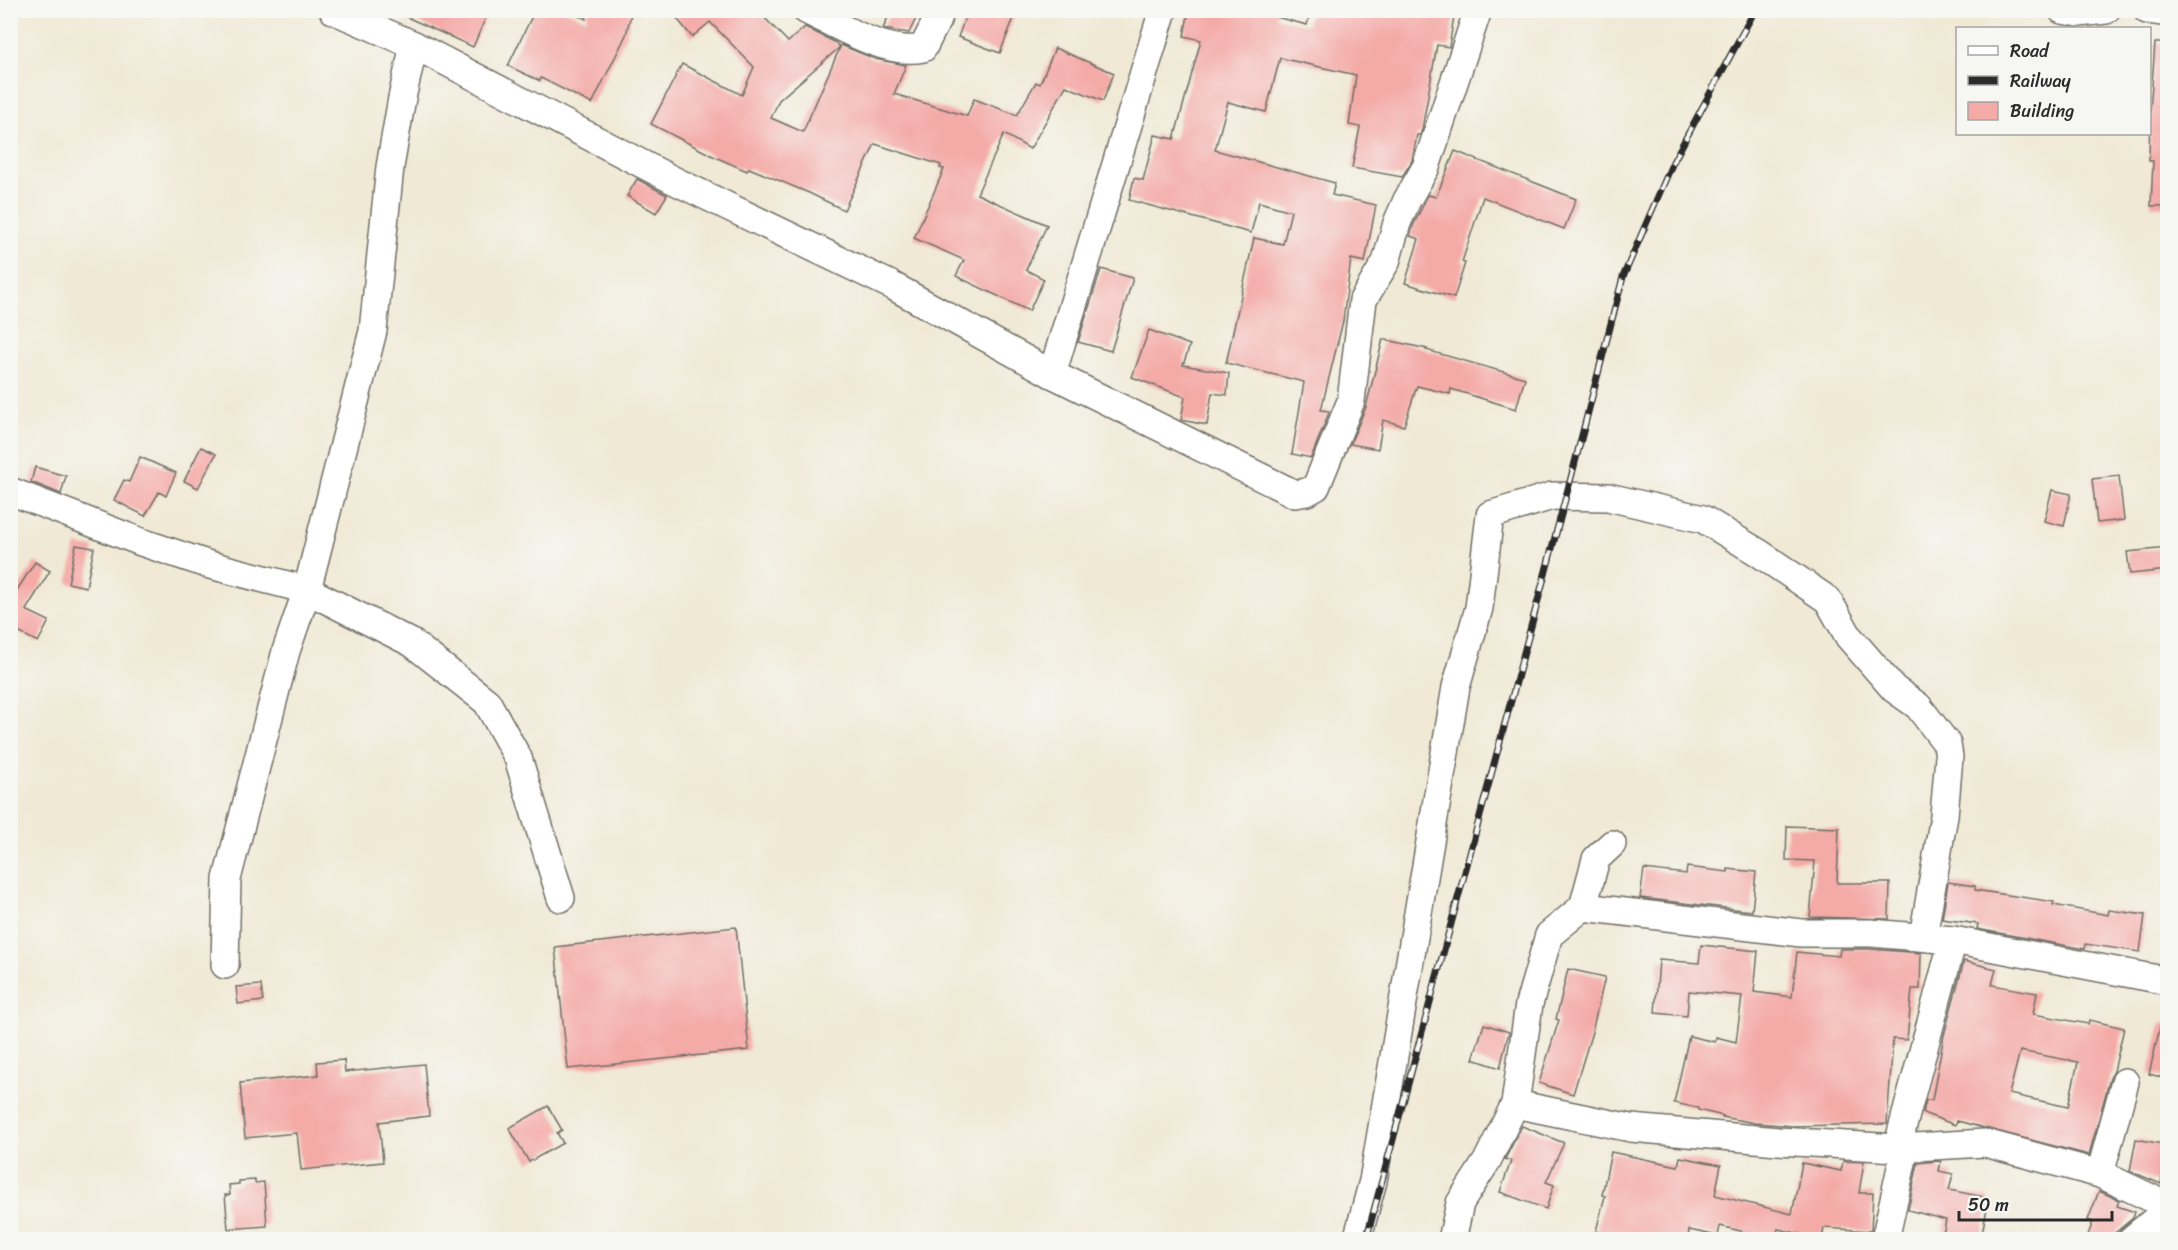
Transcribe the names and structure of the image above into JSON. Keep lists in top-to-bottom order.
{
  "legend": ["Road", "Railway", "Building"],
  "scale_bar": "50 m"
}
